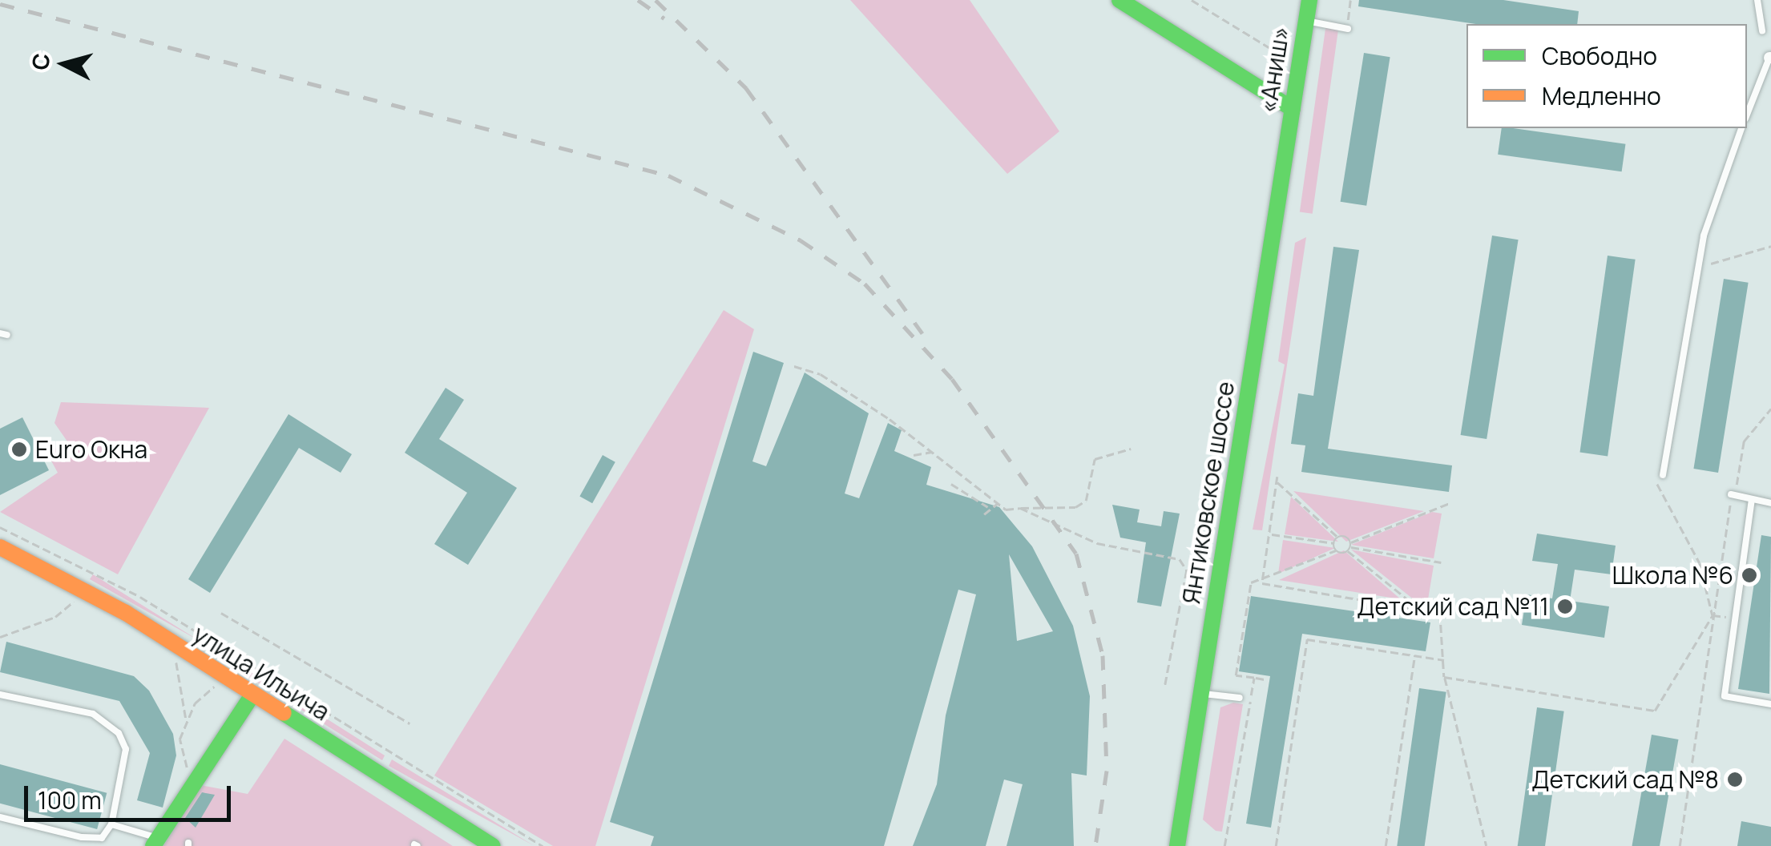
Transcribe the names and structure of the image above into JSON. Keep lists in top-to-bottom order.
{
  "streets": {
    "street": ["«Аниш»", "Янтиковское шоссе", "улица Ильича"]
  },
  "crossings": [
    ["«Аниш»", "Янтиковское шоссе"]
  ],
  "places": [
    "Euro Окна",
    "Школа №6",
    "Детский сад №11",
    "Детский сад №8"
  ],
  "legend": ["Свободно", "Медленно"],
  "scale_bar": "100 m",
  "north": "left"
}
